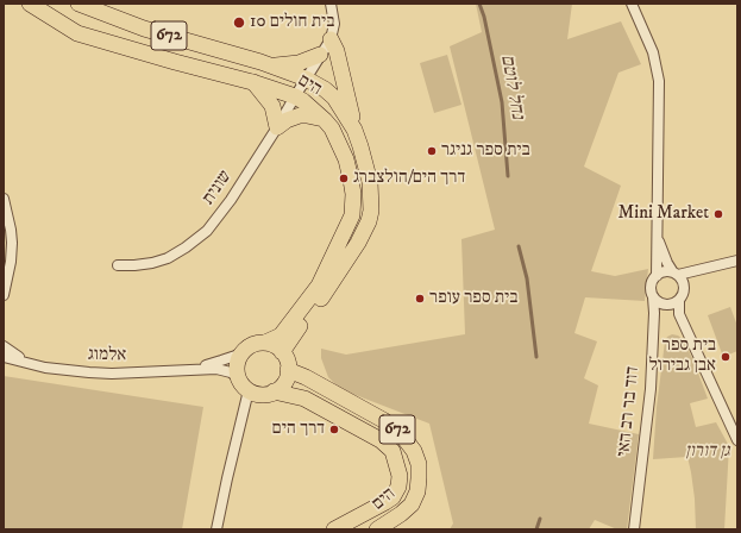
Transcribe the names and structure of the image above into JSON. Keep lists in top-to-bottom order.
{
  "streets": {
    "main road": ["672", "הים"],
    "street": ["שונית", "אלמוג", "דוד בר רב האי"]
  },
  "crossings": [
    ["הים", "שונית"],
    ["הים", "אלמוג"]
  ],
  "water": ["נחל לוטם"],
  "parks": ["גן דורון"],
  "places": [
    "בית חולים 10",
    "בית ספר גניגר",
    "דרך הים/הולצברג",
    "Mini Market",
    "בית ספר עופר",
    "בית ספר אבן גבירול",
    "דרך הים"
  ]
}
